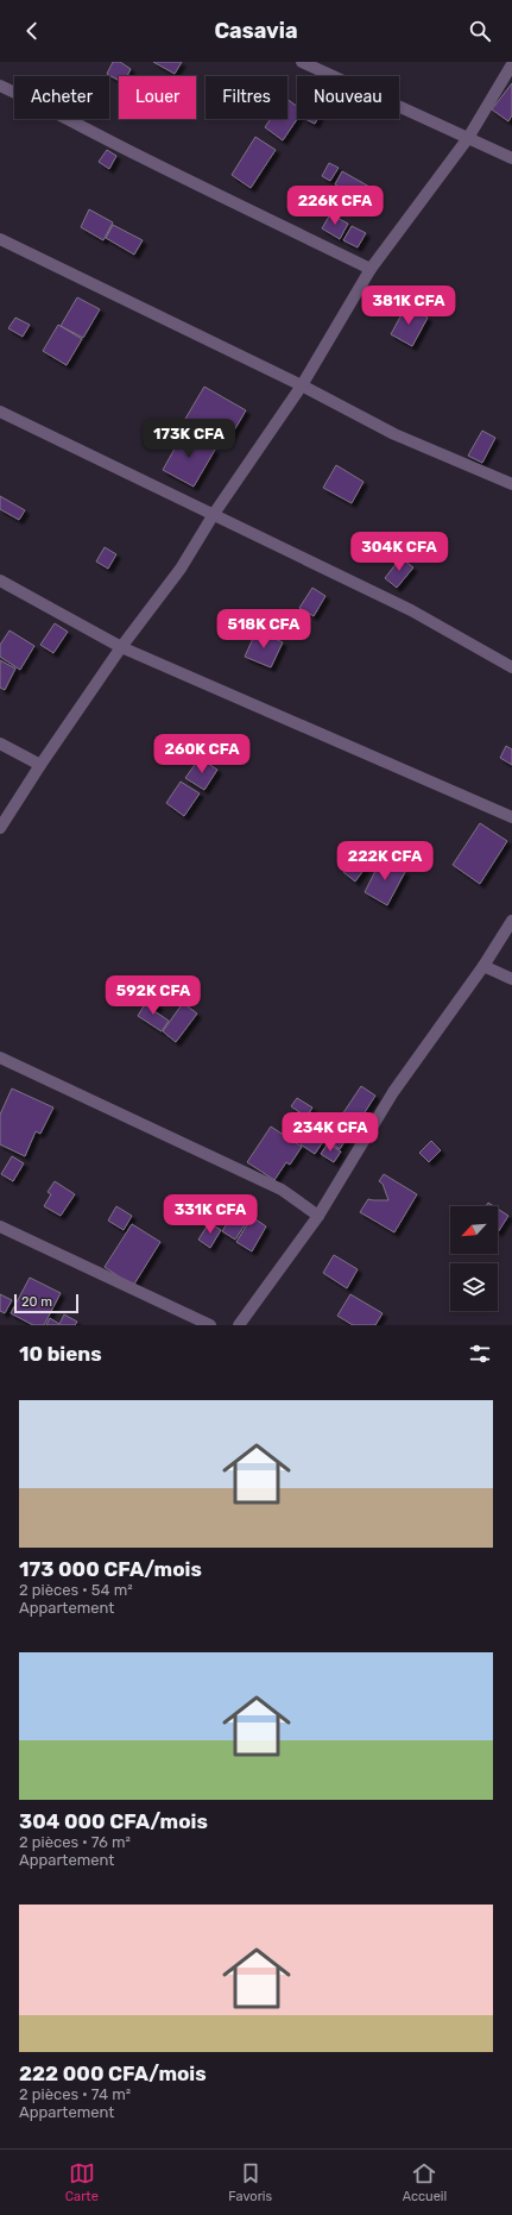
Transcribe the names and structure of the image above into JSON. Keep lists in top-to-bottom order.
{
  "scale_bar": "20 m",
  "north": "bottom left",
  "page": {
    "header": "Casavia",
    "chip": [
      "Acheter",
      "Louer",
      "Filtres",
      "Nouveau"
    ],
    "price": [
      "226K CFA",
      "381K CFA",
      "173K CFA",
      "304K CFA",
      "518K CFA",
      "260K CFA",
      "222K CFA",
      "592K CFA",
      "234K CFA",
      "331K CFA"
    ],
    "scale": "20 m",
    "heading": "10 biens",
    "list": [
      {
        "name": "173 000 CFA/mois",
        "note": "2 pièces · 54 m² · Appartement"
      },
      {
        "name": "304 000 CFA/mois",
        "note": "2 pièces · 76 m² · Appartement"
      },
      {
        "name": "222 000 CFA/mois",
        "note": "2 pièces · 74 m² · Appartement"
      }
    ],
    "tabs": ["Carte", "Favoris", "Accueil"]
  }
}
